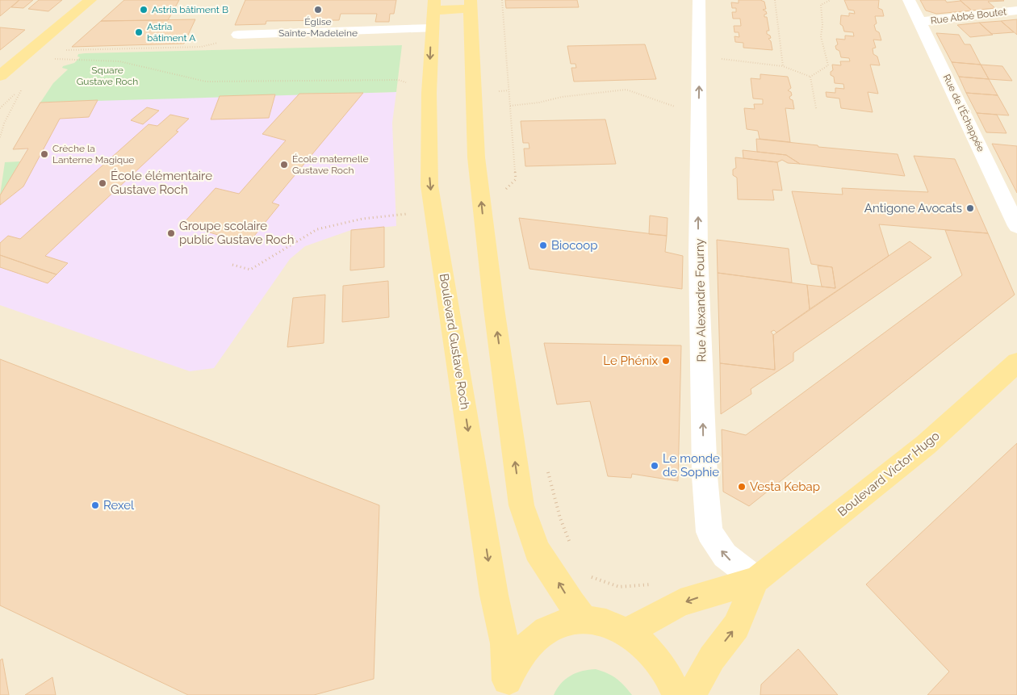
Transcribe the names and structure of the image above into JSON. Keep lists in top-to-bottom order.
{
  "streets": {
    "main road": ["Boulevard Gustave Roch", "Boulevard Victor Hugo"],
    "street": ["Rue Abbé Boutet", "Rue de l'Échappée", "Rue Alexandre Fourny"]
  },
  "crossings": [
    ["Rue Abbé Boutet", "Rue de l'Échappée"],
    ["Rue Alexandre Fourny", "Boulevard Victor Hugo"]
  ],
  "one_way": ["Rue Alexandre Fourny"],
  "parks": ["Square Gustave Roch"],
  "places": [
    "Astria bâtiment B",
    "Église Sainte-Madeleine",
    "Astria bâtiment A",
    "Crèche la Lanterne Magique",
    "École maternelle Gustave Roch",
    "École élémentaire Gustave Roch",
    "Antigone Avocats",
    "Groupe scolaire public Gustave Roch",
    "Biocoop",
    "Le Phénix",
    "Le monde de Sophie",
    "Vesta Kebap",
    "Rexel"
  ]
}
